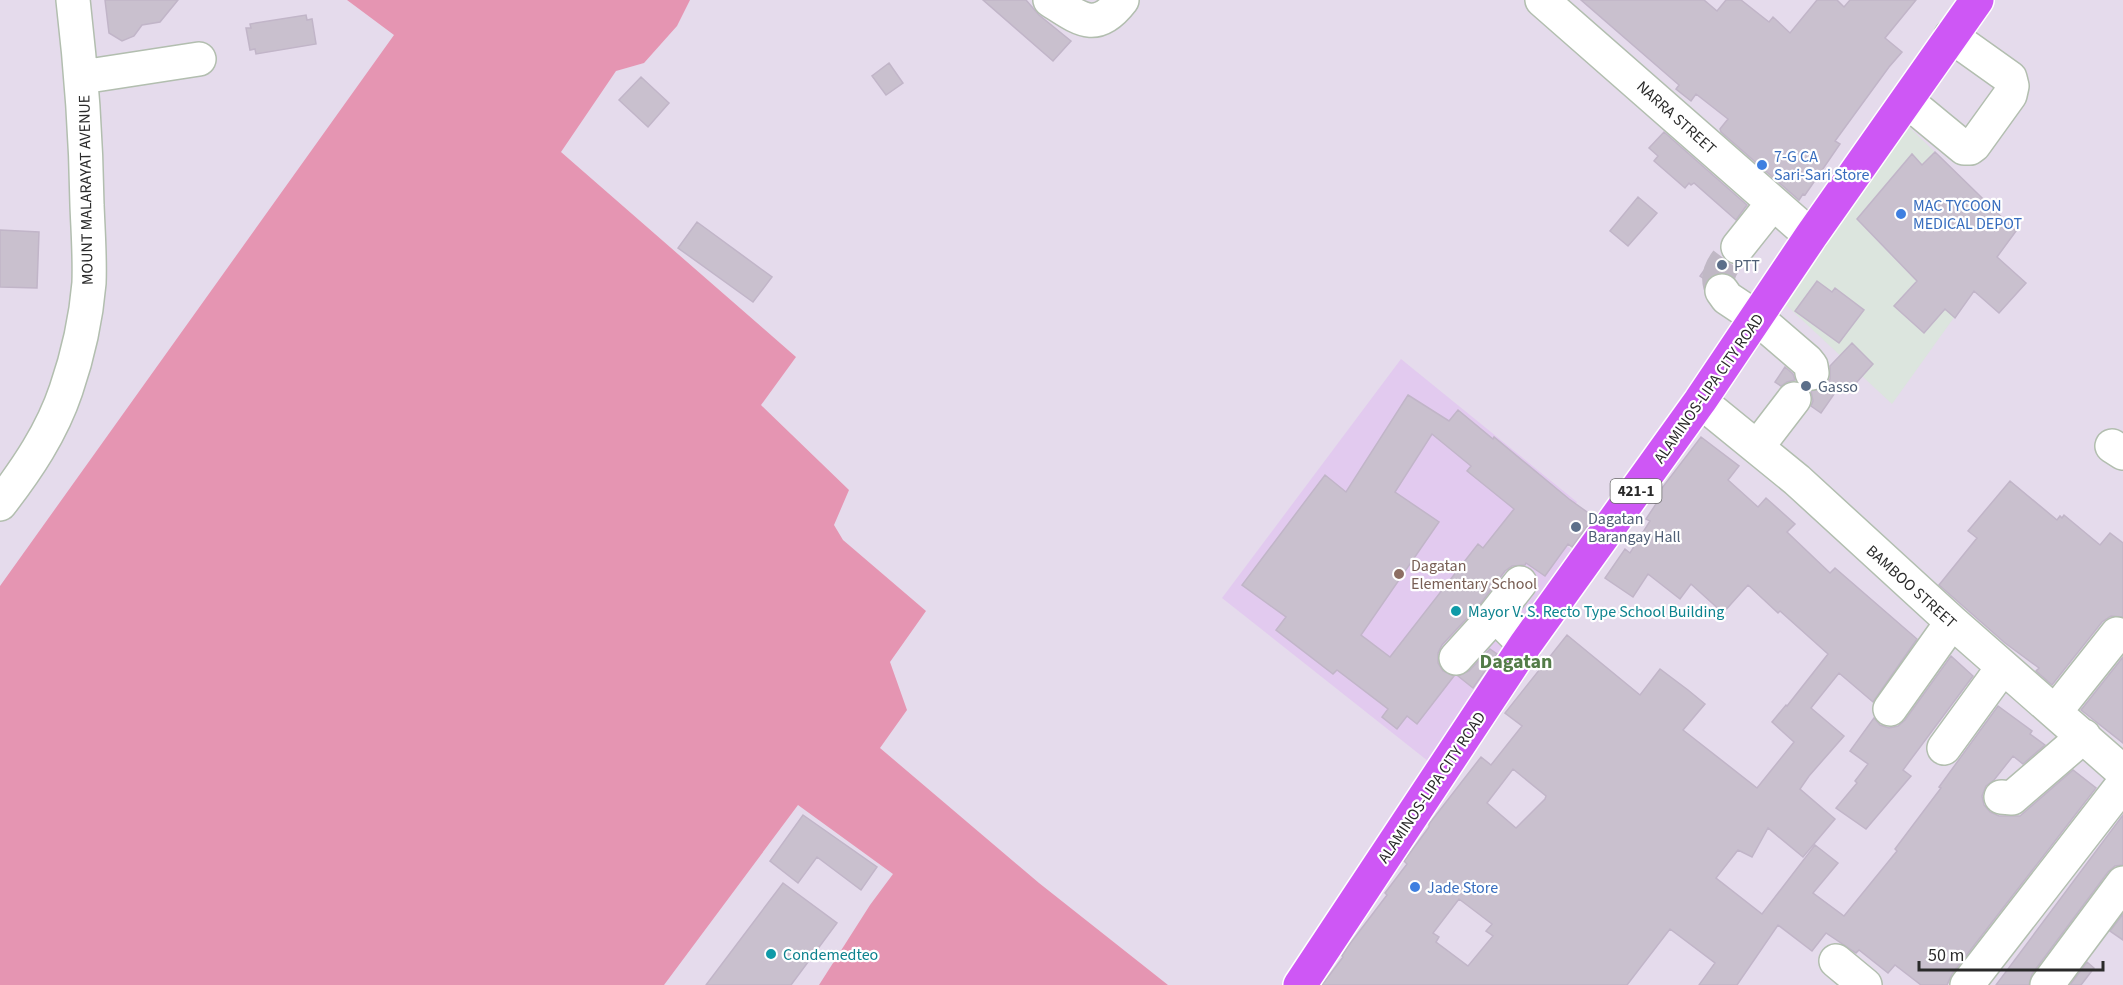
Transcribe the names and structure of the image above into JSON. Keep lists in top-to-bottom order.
{
  "streets": {
    "main road": ["ALAMINOS-LIPA CITY ROAD", "421-1"],
    "street": ["NARRA STREET", "MOUNT MALARAYAT AVENUE", "BAMBOO STREET"]
  },
  "crossings": [
    ["NARRA STREET", "ALAMINOS-LIPA CITY ROAD"],
    ["ALAMINOS-LIPA CITY ROAD", "BAMBOO STREET"]
  ],
  "districts": ["Dagatan"],
  "places": [
    "7-G CA Sari-Sari Store",
    "MAC TYCOON MEDICAL DEPOT",
    "PTT",
    "Gasso",
    "Dagatan Barangay Hall",
    "Dagatan Elementary School",
    "Mayor V. S. Recto Type School Building",
    "Jade Store",
    "Condemedteo"
  ],
  "scale_bar": "50 m"
}
